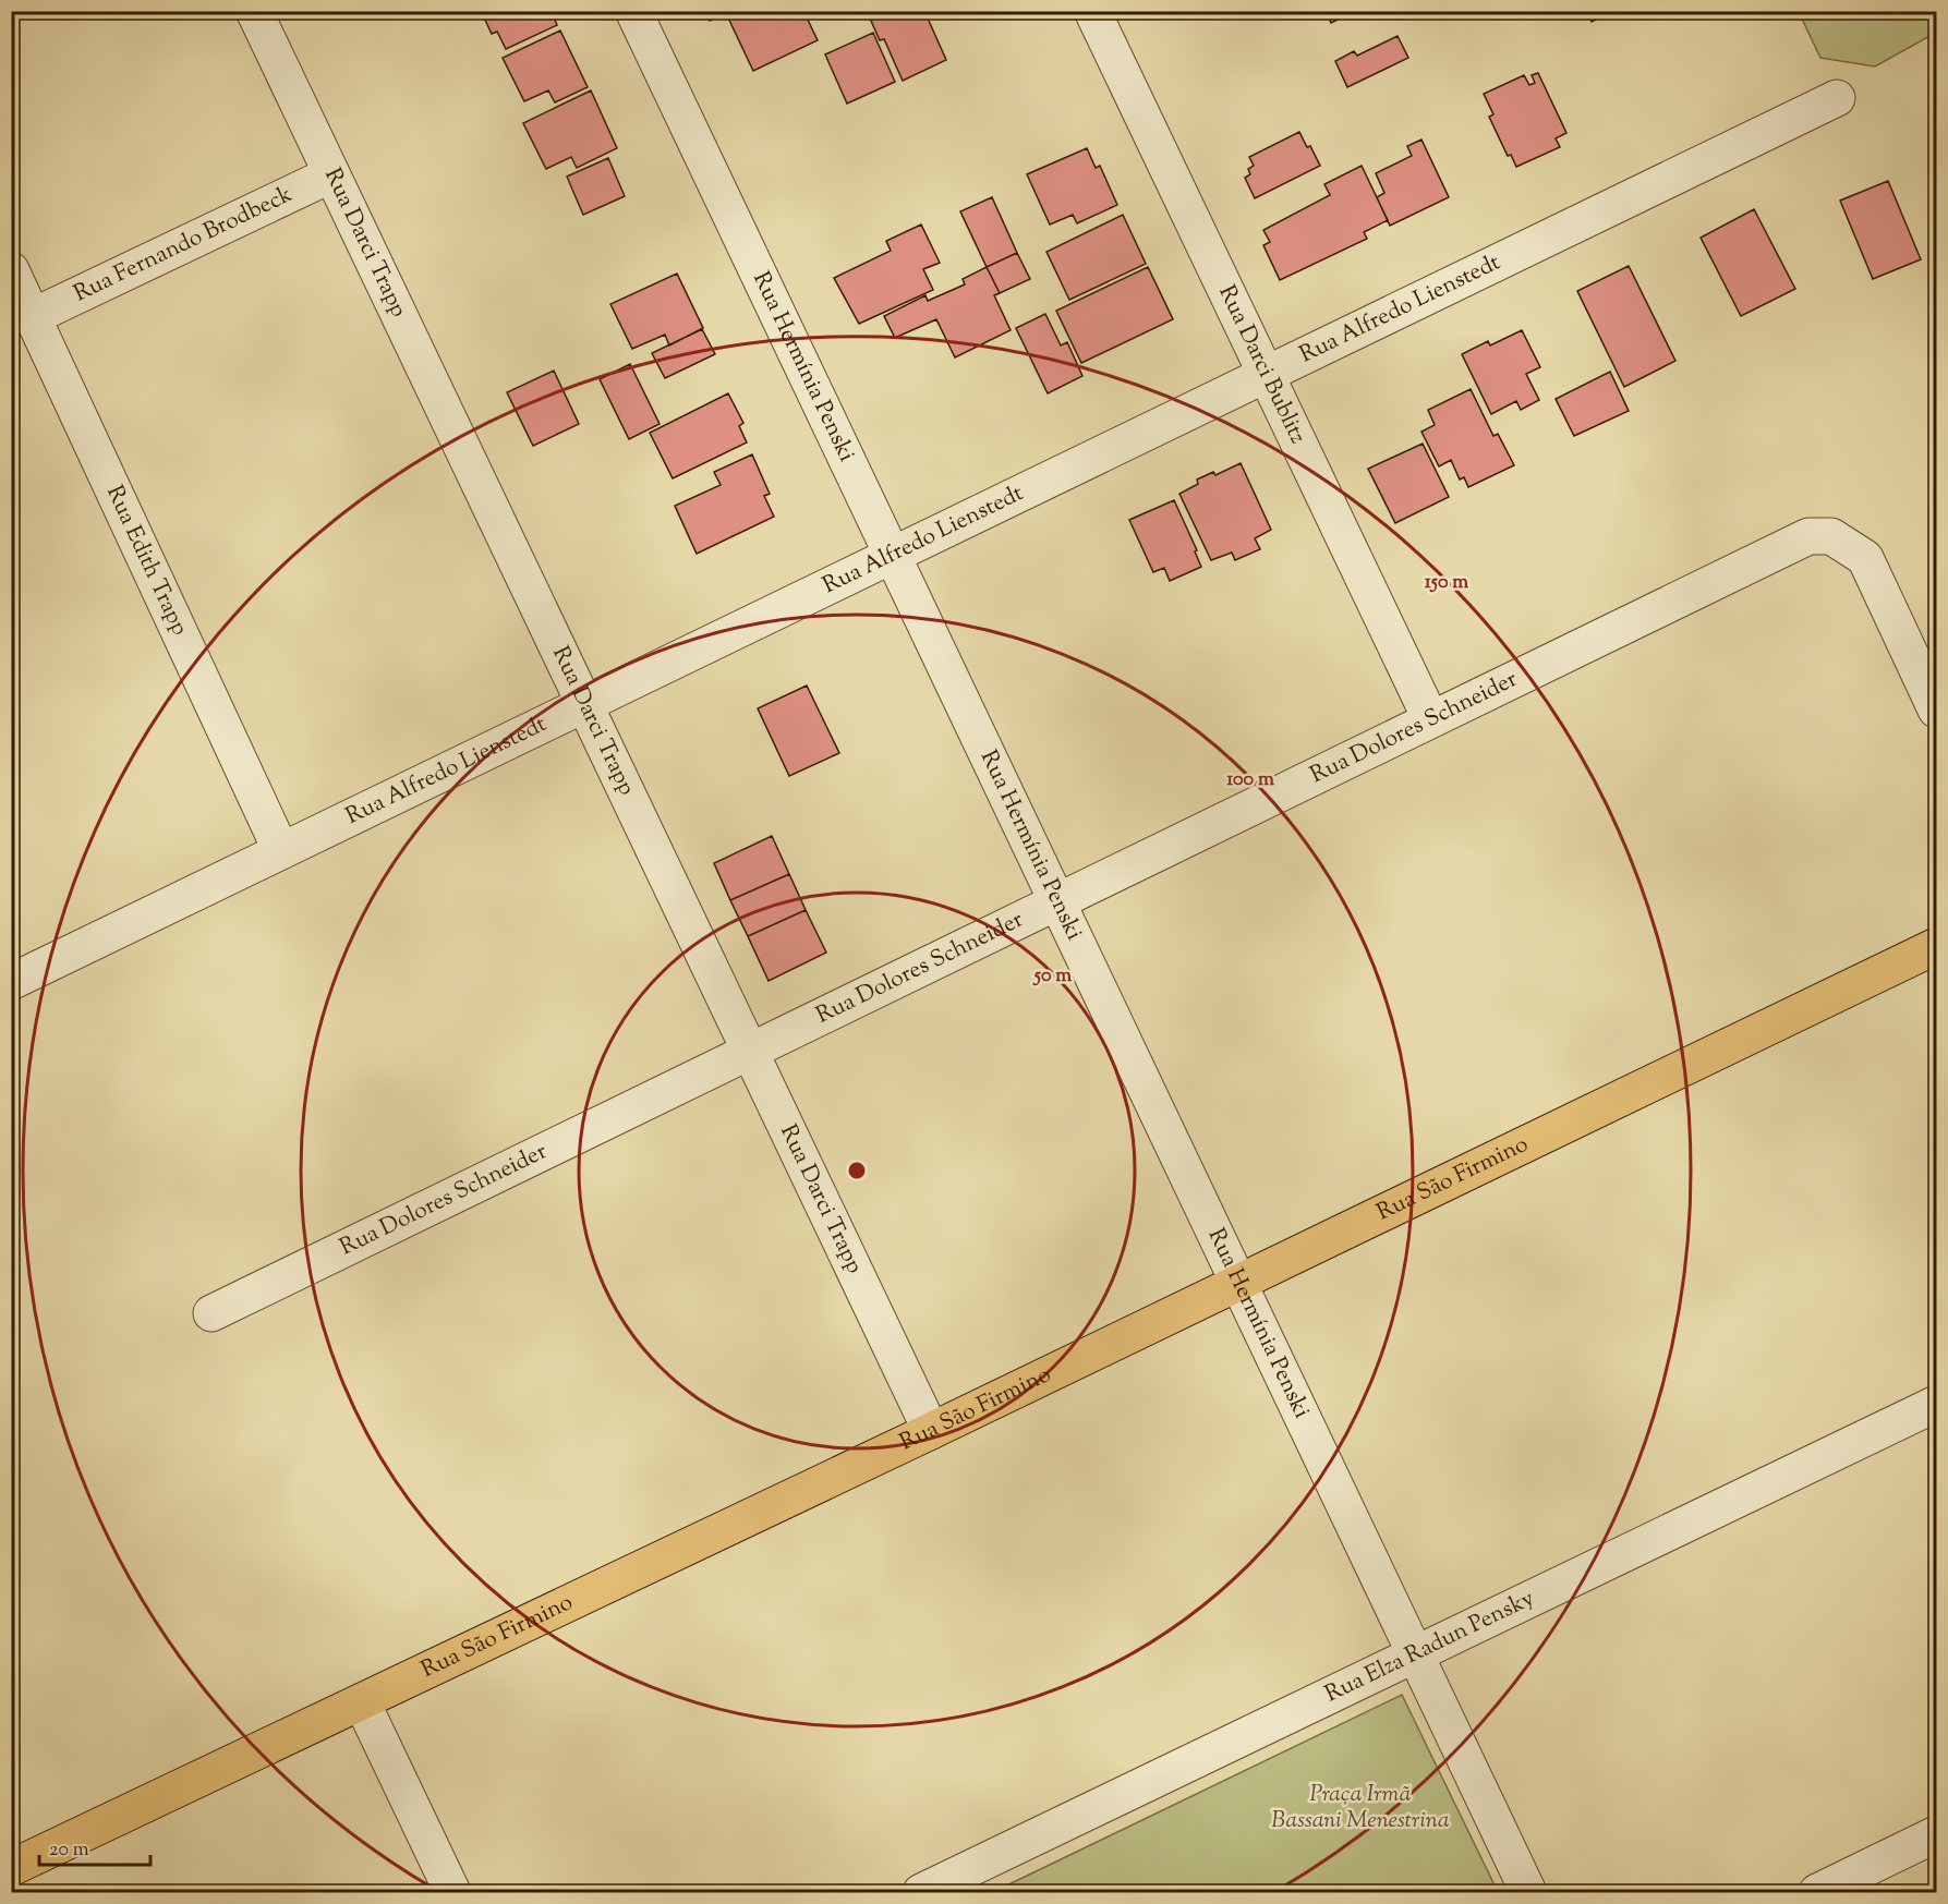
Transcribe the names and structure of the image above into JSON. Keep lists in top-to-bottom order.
{
  "streets": {
    "main road": ["Rua São Firmino"],
    "street": [
      "Rua Darci Trapp",
      "Rua Fernando Brodbeck",
      "Rua Alfredo Lienstedt",
      "Rua Darci Bublitz",
      "Rua Hermínia Penski",
      "Rua Edith Trapp",
      "Rua Dolores Schneider",
      "Rua Elza Radun Pensky"
    ]
  },
  "crossings": [
    ["Rua Darci Trapp", "Rua Fernando Brodbeck"],
    ["Rua Darci Trapp", "Rua Alfredo Lienstedt"],
    ["Rua Darci Trapp", "Rua Dolores Schneider"],
    ["Rua Darci Trapp", "Rua São Firmino"],
    ["Rua Fernando Brodbeck", "Rua Edith Trapp"],
    ["Rua Alfredo Lienstedt", "Rua Darci Bublitz"],
    ["Rua Alfredo Lienstedt", "Rua Hermínia Penski"],
    ["Rua Alfredo Lienstedt", "Rua Edith Trapp"],
    ["Rua Darci Bublitz", "Rua Dolores Schneider"],
    ["Rua Hermínia Penski", "Rua Dolores Schneider"],
    ["Rua Hermínia Penski", "Rua São Firmino"],
    ["Rua Hermínia Penski", "Rua Elza Radun Pensky"]
  ],
  "parks": ["Praça Irmã Bassani Menestrina"],
  "scale_bar": "20 m",
  "rings": ["150 m", "100 m", "50 m"]
}
